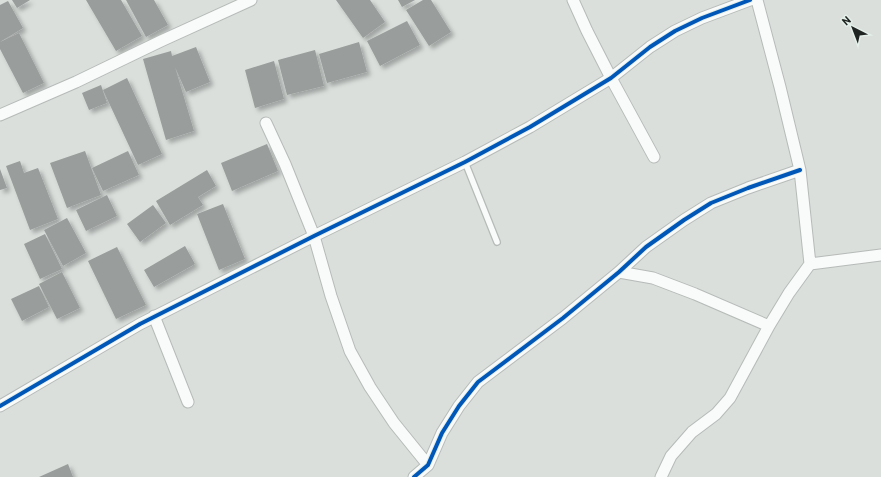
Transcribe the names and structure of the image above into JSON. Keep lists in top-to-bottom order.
{
  "north": "top left"
}
